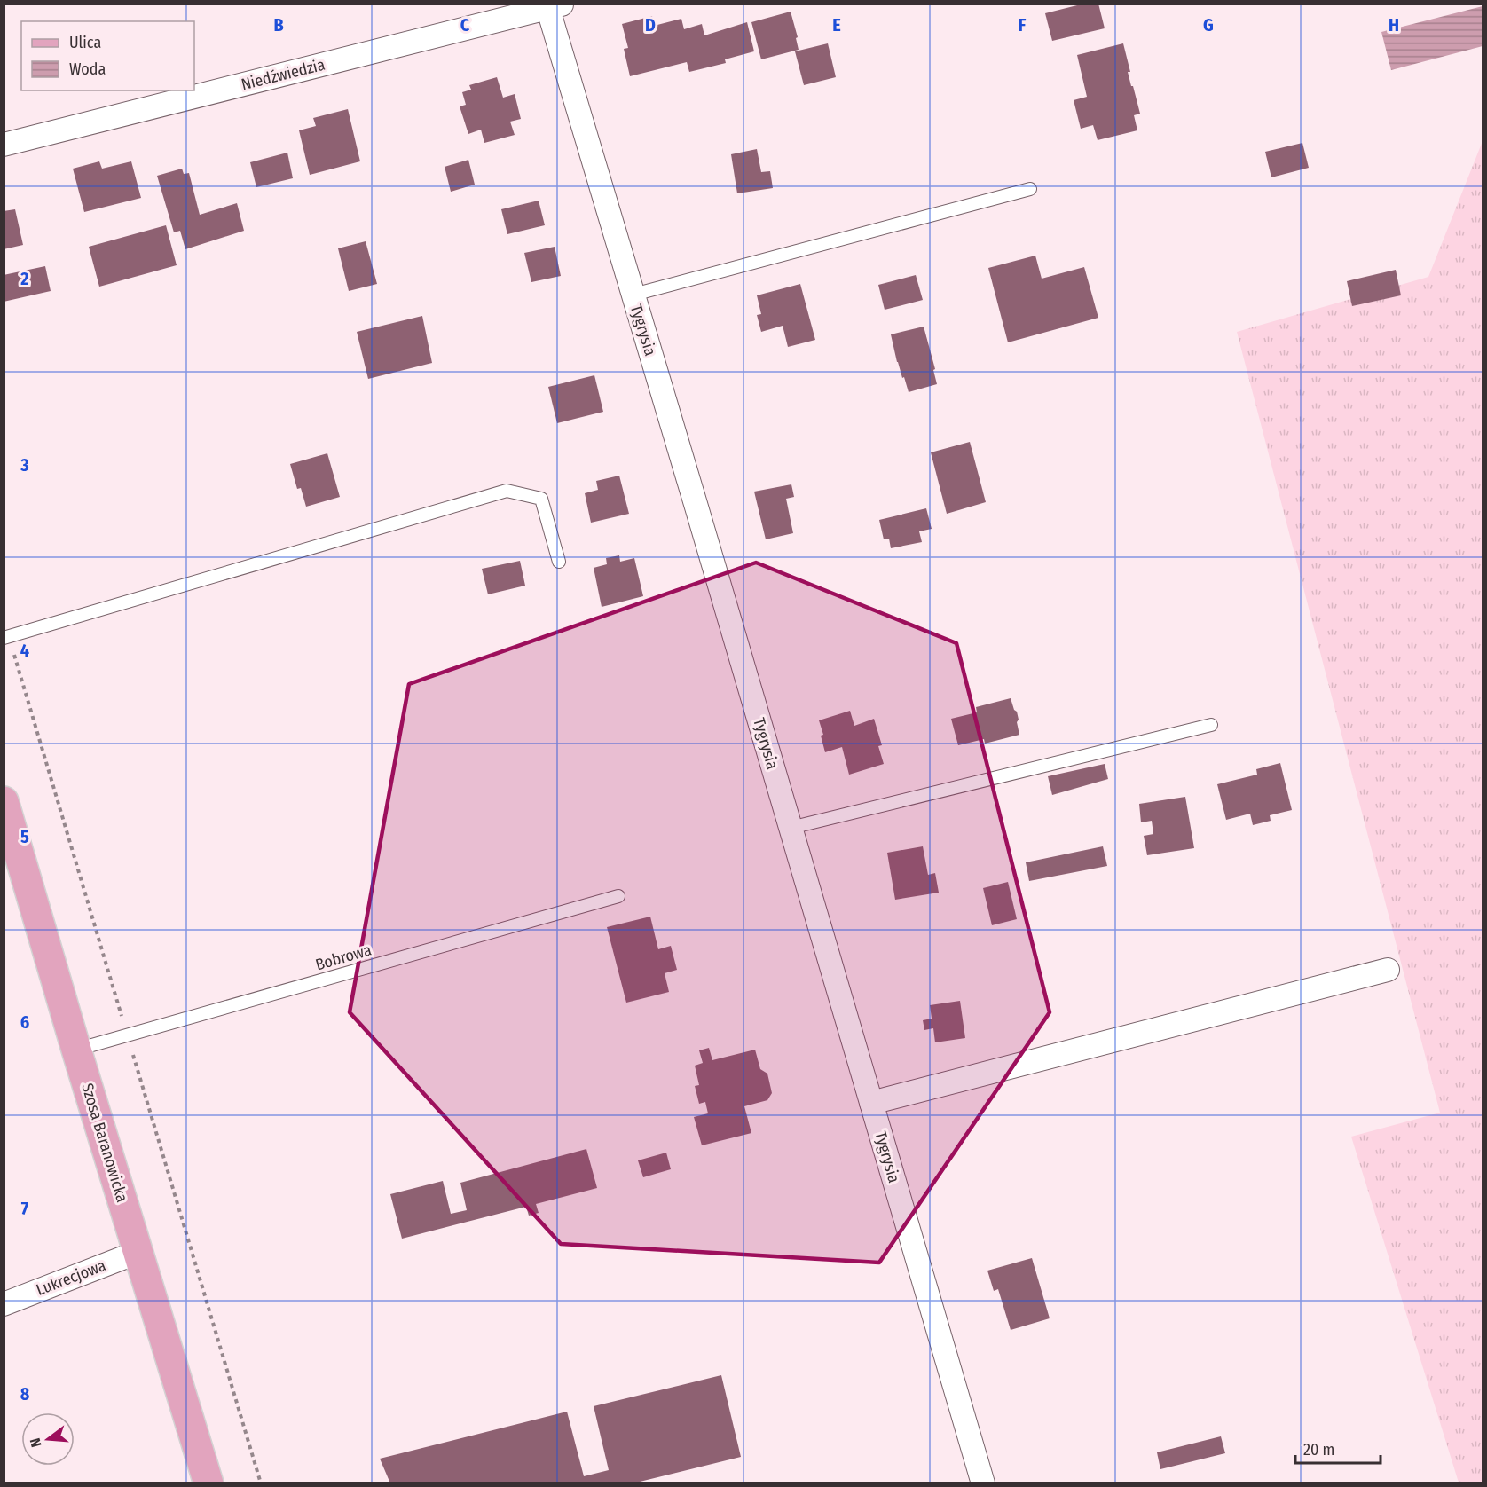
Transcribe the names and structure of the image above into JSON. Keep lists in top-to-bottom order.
{
  "streets": {
    "main road": ["Szosa Baranowicka"],
    "street": ["Niedźwiedzia", "Tygrysia", "Lukrecjowa"],
    "lane": ["Bobrowa"]
  },
  "crossings": [
    ["Niedźwiedzia", "Tygrysia"],
    ["Bobrowa", "Szosa Baranowicka"],
    ["Szosa Baranowicka", "Lukrecjowa"]
  ],
  "legend": ["Ulica", "Woda"],
  "scale_bar": "20 m",
  "north": "left",
  "grid": {
    "columns": [
      "B",
      "C",
      "D",
      "E",
      "F",
      "G",
      "H"
    ],
    "rows": [
      "2",
      "3",
      "4",
      "5",
      "6",
      "7",
      "8"
    ]
  }
}
